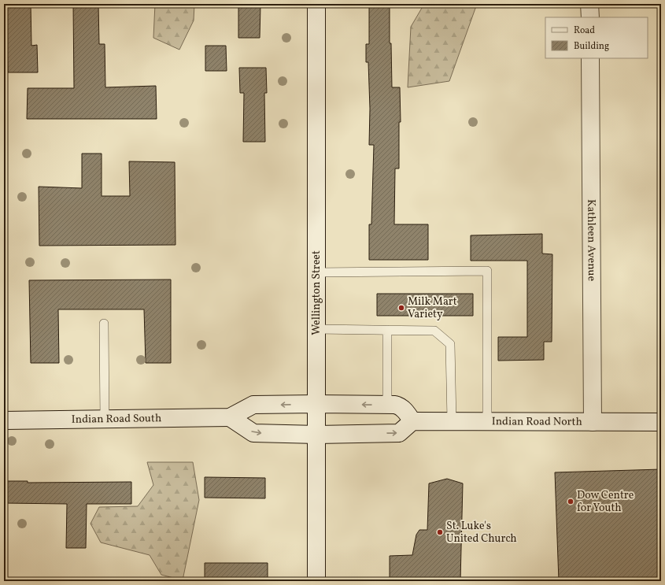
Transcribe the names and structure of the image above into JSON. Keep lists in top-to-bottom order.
{
  "streets": {
    "main road": [
      "Kathleen Avenue",
      "Wellington Street",
      "Indian Road South",
      "Indian Road North"
    ]
  },
  "crossings": [
    ["Kathleen Avenue", "Indian Road North"],
    ["Wellington Street", "Indian Road South"]
  ],
  "places": ["Milk Mart Variety", "Dow Centre for Youth", "St. Luke's United Church"],
  "legend": ["Road", "Building"]
}
